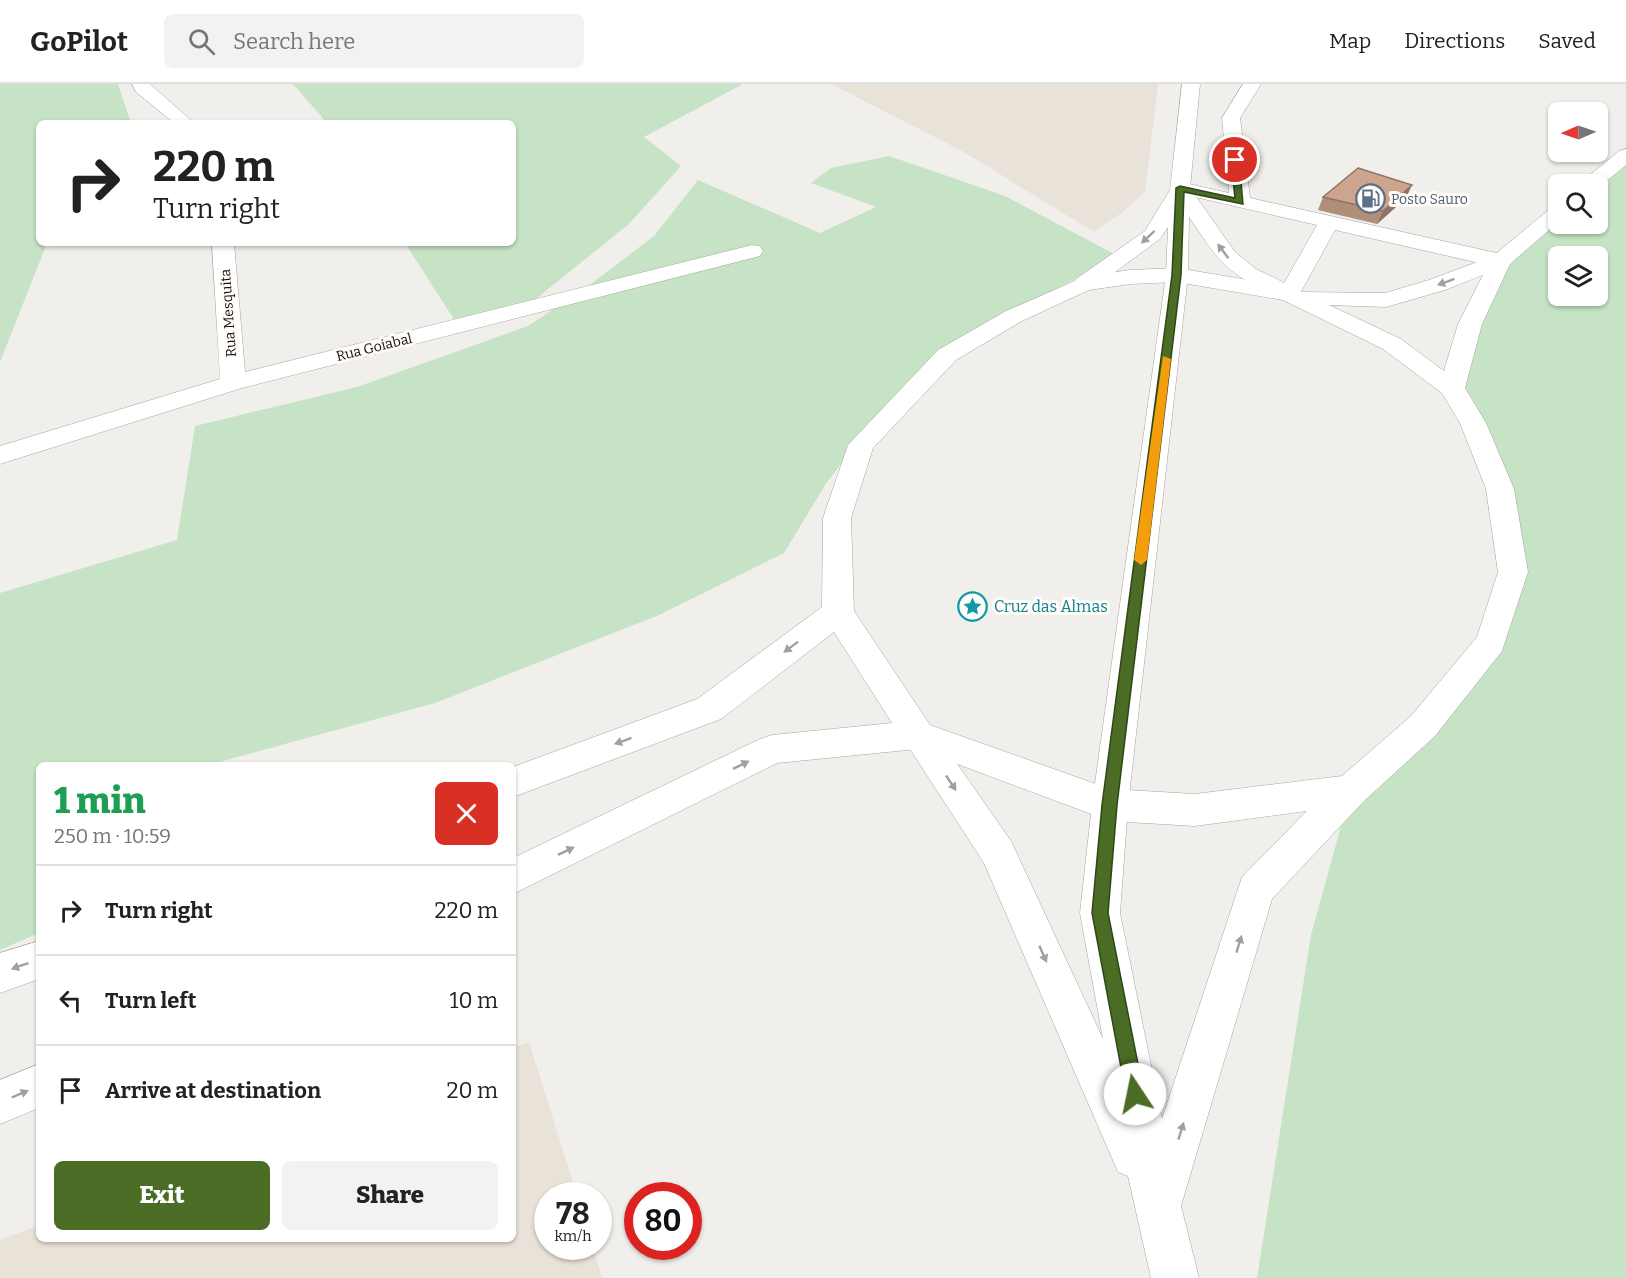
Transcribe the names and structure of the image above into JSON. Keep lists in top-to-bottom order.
{
  "streets": {
    "main road": ["Rua Mesquita", "Rua Goiabal"]
  },
  "crossings": [
    ["Rua Mesquita", "Rua Goiabal"]
  ],
  "places": {
    "fuel station": ["Posto Sauro"],
    "place": ["Cruz das Almas"]
  },
  "north": "left",
  "page": {
    "header": "GoPilot",
    "search": "Search here",
    "nav": ["Map", "Directions", "Saved"],
    "turn": ["220 m", "Turn right"],
    "heading": ["1 min", "250 m · 10:59"],
    "list": [
      {
        "name": "Turn right",
        "value": "220 m"
      },
      {
        "name": "Turn left",
        "value": "10 m"
      },
      {
        "name": "Arrive at destination",
        "value": "20 m"
      }
    ],
    "buttons": ["Exit", "Share"],
    "speed": "78 km/h",
    "limit": "80"
  }
}
